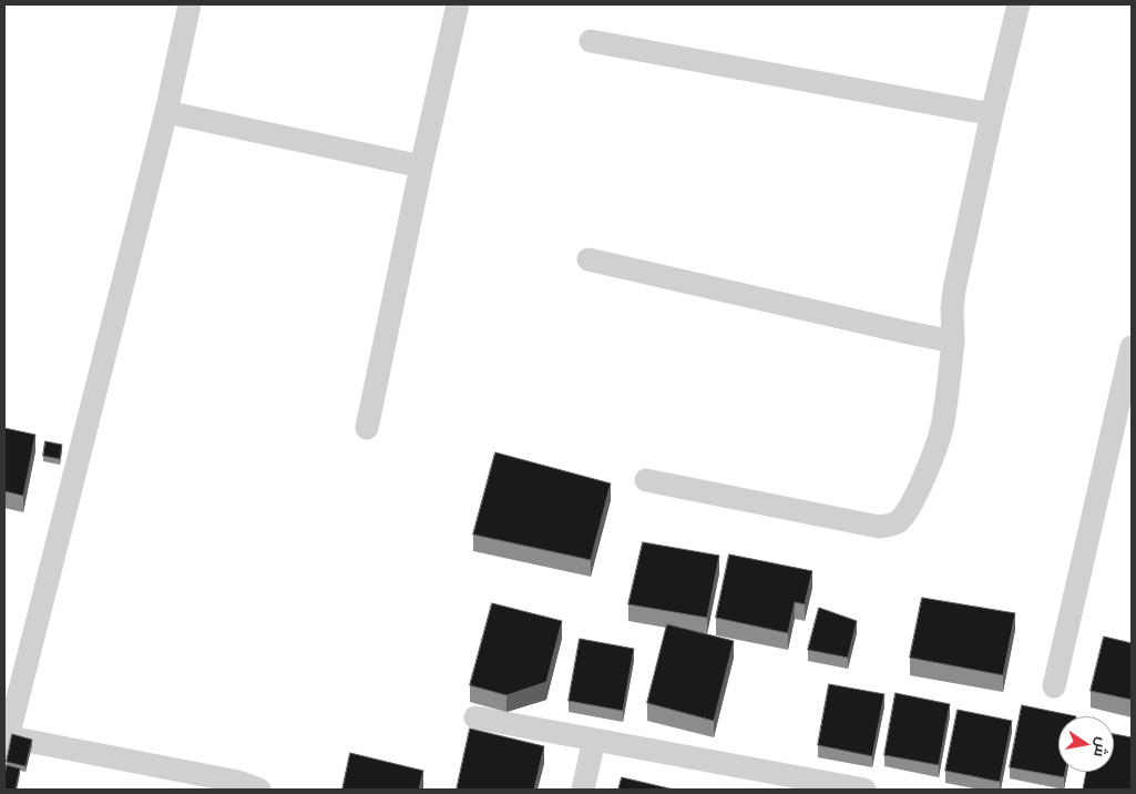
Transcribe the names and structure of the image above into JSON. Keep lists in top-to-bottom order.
{
  "north": "right"
}
